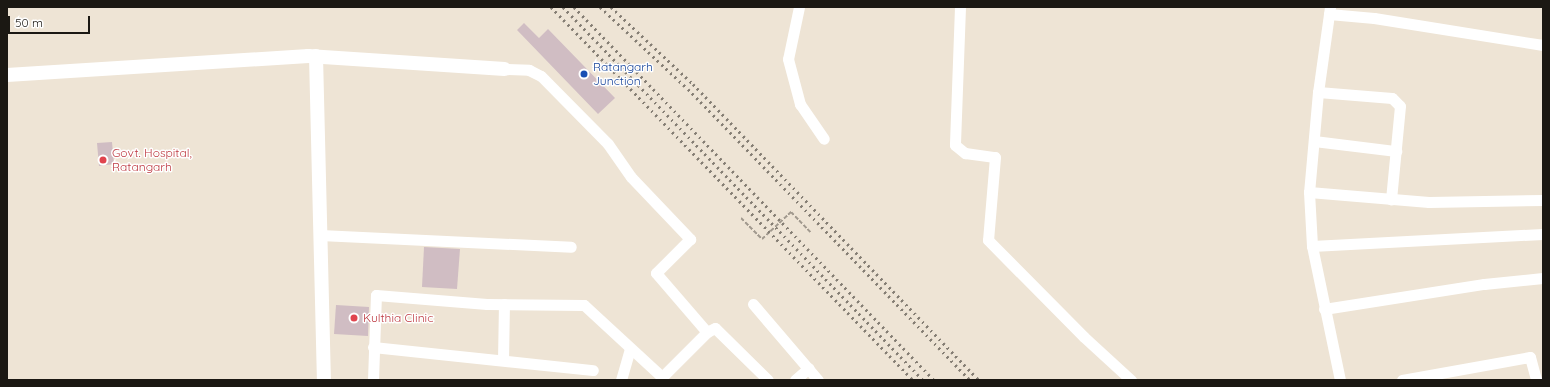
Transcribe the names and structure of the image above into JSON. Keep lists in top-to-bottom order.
{
  "places": ["Ratangarh Junction", "Govt. Hospital, Ratangarh", "Kulthia Clinic"],
  "scale_bar": "50 m"
}
